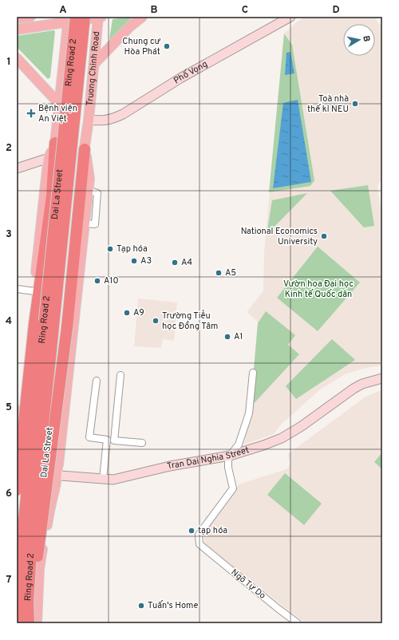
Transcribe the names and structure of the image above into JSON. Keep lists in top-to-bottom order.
{
  "streets": {
    "highway": ["Ring Road 2"],
    "main road": ["Truong Chinh Road", "Dai La Street"],
    "street": ["Phố Vọng", "Tran Dai Nghia Street", "Ngõ Tự Do"]
  },
  "crossings": [
    ["Truong Chinh Road", "Phố Vọng"],
    ["Truong Chinh Road", "Dai La Street"],
    ["Phố Vọng", "Dai La Street"],
    ["Dai La Street", "Tran Dai Nghia Street"],
    ["Tran Dai Nghia Street", "Ngõ Tự Do"]
  ],
  "parks": ["Vườn hoa Đại học Kinh tế Quốc dân"],
  "places": {
    "other": [
      "Chung cư Hòa Phát",
      "Toà nhà thế kỉ NEU",
      "National Economics University",
      "Tạp hóa",
      "A3",
      "A4",
      "A5",
      "A10",
      "A9",
      "Trường Tiểu học Đồng Tâm",
      "A1",
      "tạp hóa",
      "Tuấn's Home"
    ],
    "health": ["Bệnh viện An Việt"]
  },
  "north": "right",
  "grid": {
    "columns": [
      "A",
      "B",
      "C",
      "D"
    ],
    "rows": [
      "1",
      "2",
      "3",
      "4",
      "5",
      "6",
      "7"
    ]
  }
}
